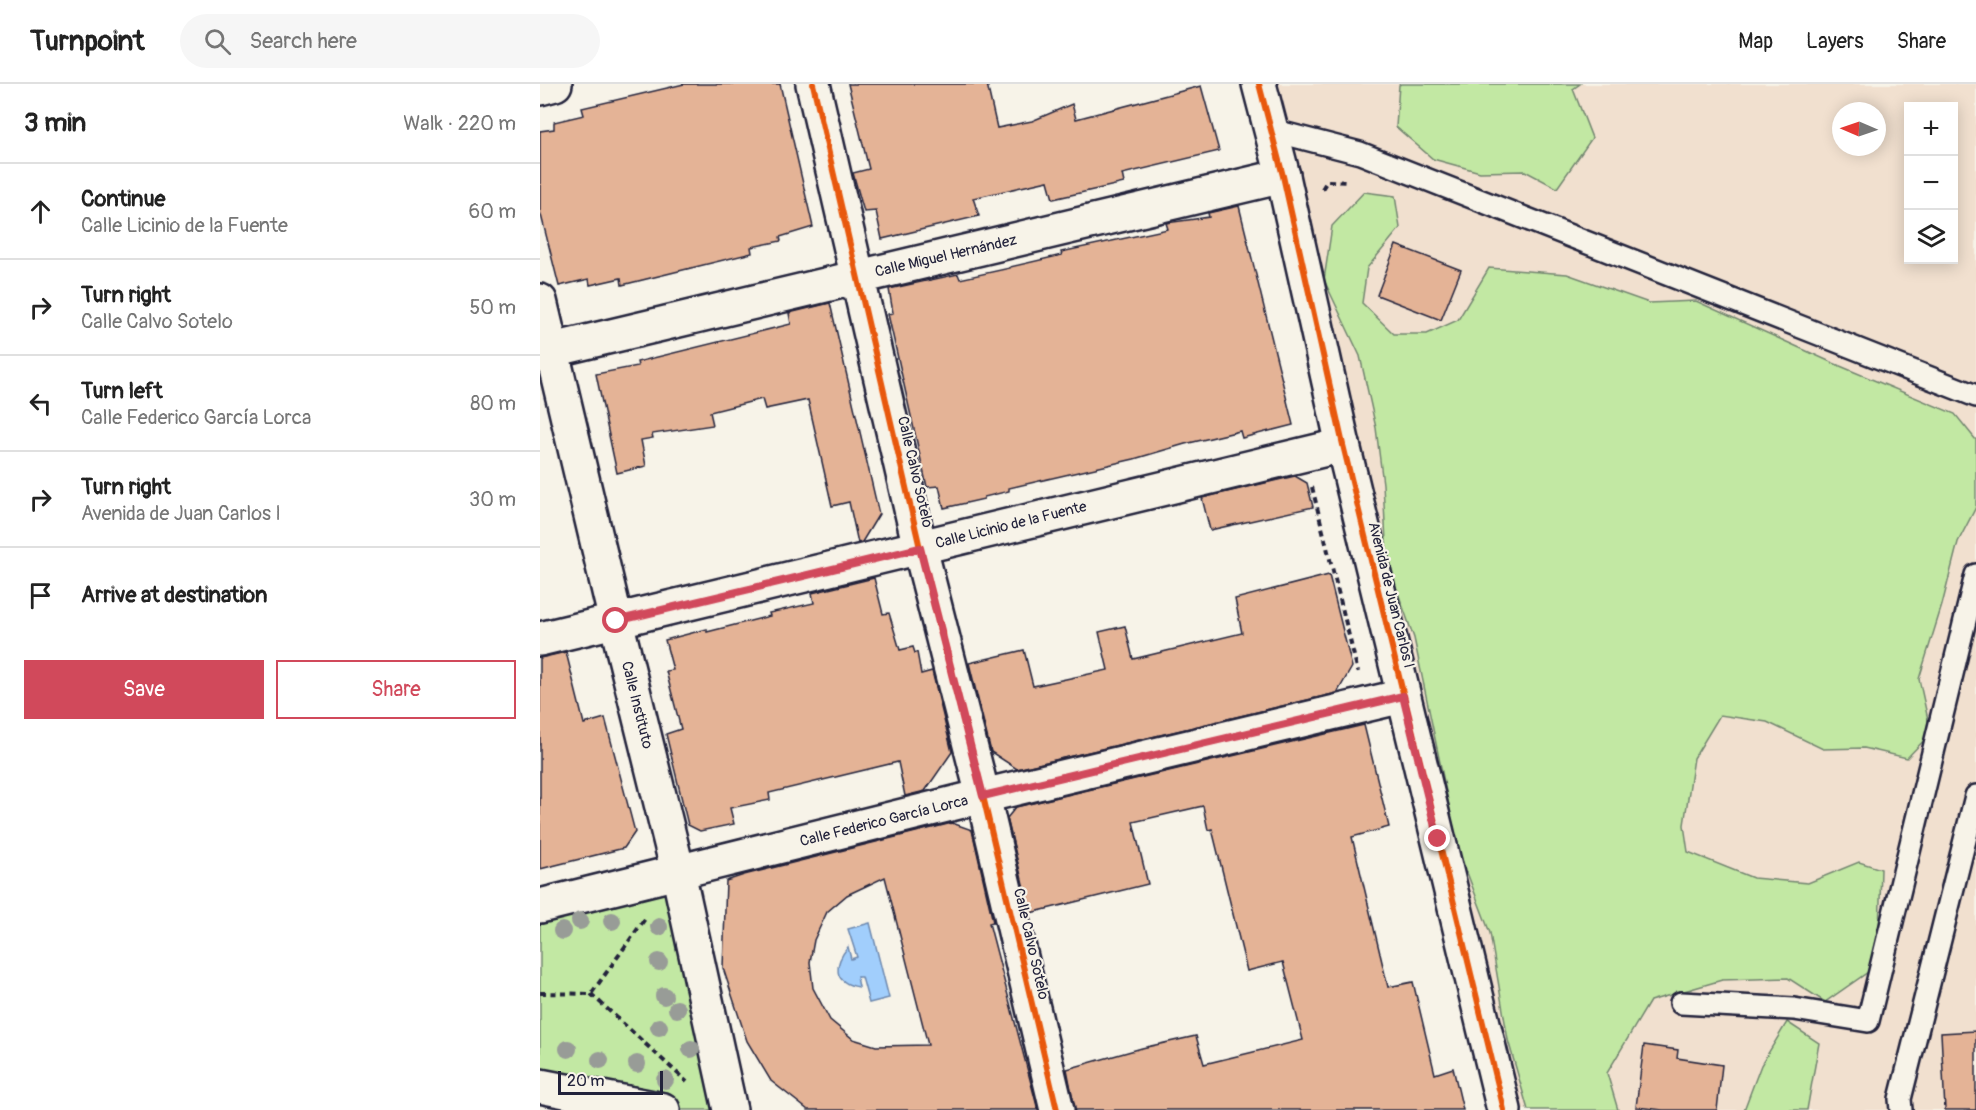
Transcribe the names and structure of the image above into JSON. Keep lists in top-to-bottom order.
{
  "streets": {
    "street": [
      "Calle Miguel Hernández",
      "Calle Calvo Sotelo",
      "Calle Licinio de la Fuente",
      "Avenida de Juan Carlos I",
      "Calle Instituto",
      "Calle Federico García Lorca"
    ]
  },
  "crossings": [
    ["Calle Miguel Hernández", "Calle Calvo Sotelo"],
    ["Calle Miguel Hernández", "Avenida de Juan Carlos I"],
    ["Calle Miguel Hernández", "Calle Instituto"],
    ["Calle Calvo Sotelo", "Calle Licinio de la Fuente"],
    ["Calle Calvo Sotelo", "Calle Federico García Lorca"],
    ["Calle Licinio de la Fuente", "Avenida de Juan Carlos I"],
    ["Calle Licinio de la Fuente", "Calle Instituto"],
    ["Avenida de Juan Carlos I", "Calle Federico García Lorca"],
    ["Calle Instituto", "Calle Federico García Lorca"]
  ],
  "scale_bar": "20 m",
  "north": "left",
  "page": {
    "header": "Turnpoint",
    "search": "Search here",
    "nav": ["Map", "Layers", "Share"],
    "heading": ["3 min", "Walk · 220 m"],
    "map_buttons": ["+", "−"],
    "list": [
      ["Continue", "Calle Licinio de la Fuente", "60 m"],
      ["Turn right", "Calle Calvo Sotelo", "50 m"],
      ["Turn left", "Calle Federico García Lorca", "80 m"],
      ["Turn right", "Avenida de Juan Carlos I", "30 m"],
      "Arrive at destination"
    ],
    "buttons": ["Save", "Share"],
    "scale": "20 m"
  }
}
